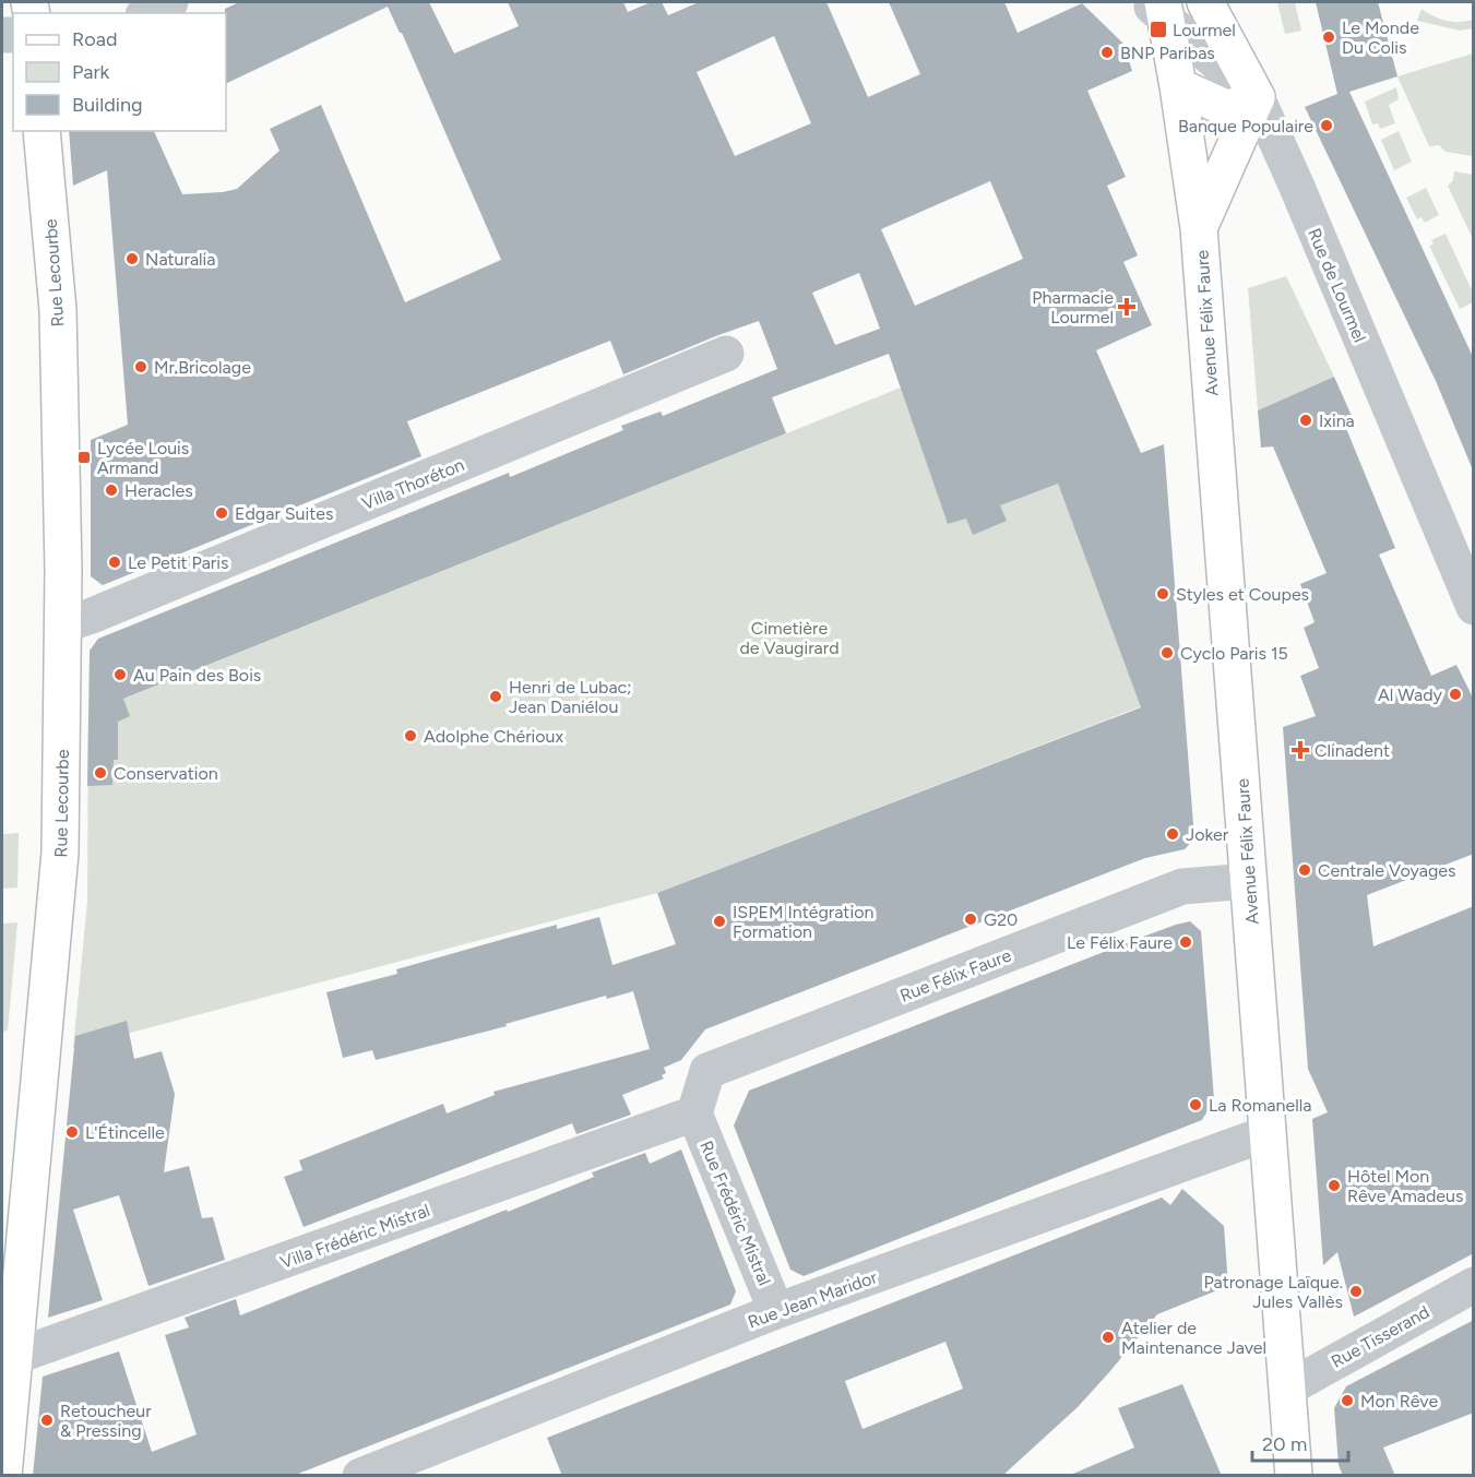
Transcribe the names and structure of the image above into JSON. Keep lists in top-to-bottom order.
{
  "streets": {
    "street": [
      "Rue Lecourbe",
      "Rue de Lourmel",
      "Avenue Félix Faure",
      "Villa Thoréton",
      "Rue Félix Faure",
      "Rue Frédéric Mistral",
      "Villa Frédéric Mistral",
      "Rue Jean Maridor",
      "Rue Tisserand"
    ]
  },
  "crossings": [
    ["Rue Lecourbe", "Villa Thoréton"],
    ["Rue Lecourbe", "Villa Frédéric Mistral"],
    ["Rue de Lourmel", "Avenue Félix Faure"],
    ["Avenue Félix Faure", "Rue Félix Faure"],
    ["Avenue Félix Faure", "Rue Jean Maridor"],
    ["Avenue Félix Faure", "Rue Tisserand"],
    ["Rue Félix Faure", "Rue Frédéric Mistral"],
    ["Rue Félix Faure", "Villa Frédéric Mistral"],
    ["Rue Frédéric Mistral", "Villa Frédéric Mistral"],
    ["Rue Frédéric Mistral", "Rue Jean Maridor"]
  ],
  "parks": ["Cimetière de Vaugirard"],
  "places": {
    "transit": ["Lourmel", "Lycée Louis Armand"],
    "other": [
      "Le Monde Du Colis",
      "BNP Paribas",
      "Banque Populaire",
      "Naturalia",
      "Mr.Bricolage",
      "Ixina",
      "Heracles",
      "Edgar Suites",
      "Le Petit Paris",
      "Styles et Coupes",
      "Cyclo Paris 15",
      "Au Pain des Bois",
      "Al Wady",
      "Henri de Lubac; Jean Daniélou",
      "Adolphe Chérioux",
      "Conservation",
      "Joker",
      "Centrale Voyages",
      "G20",
      "ISPEM Intégration Formation",
      "Le Félix Faure",
      "La Romanella",
      "L'Étincelle",
      "Hôtel Mon Rêve Amadeus",
      "Patronage Laïque. Jules Vallès",
      "Atelier de Maintenance Javel",
      "Mon Rêve",
      "Retoucheur & Pressing"
    ],
    "health": ["Pharmacie Lourmel", "Clinadent"]
  },
  "legend": ["Road", "Park", "Building"],
  "scale_bar": "20 m"
}
